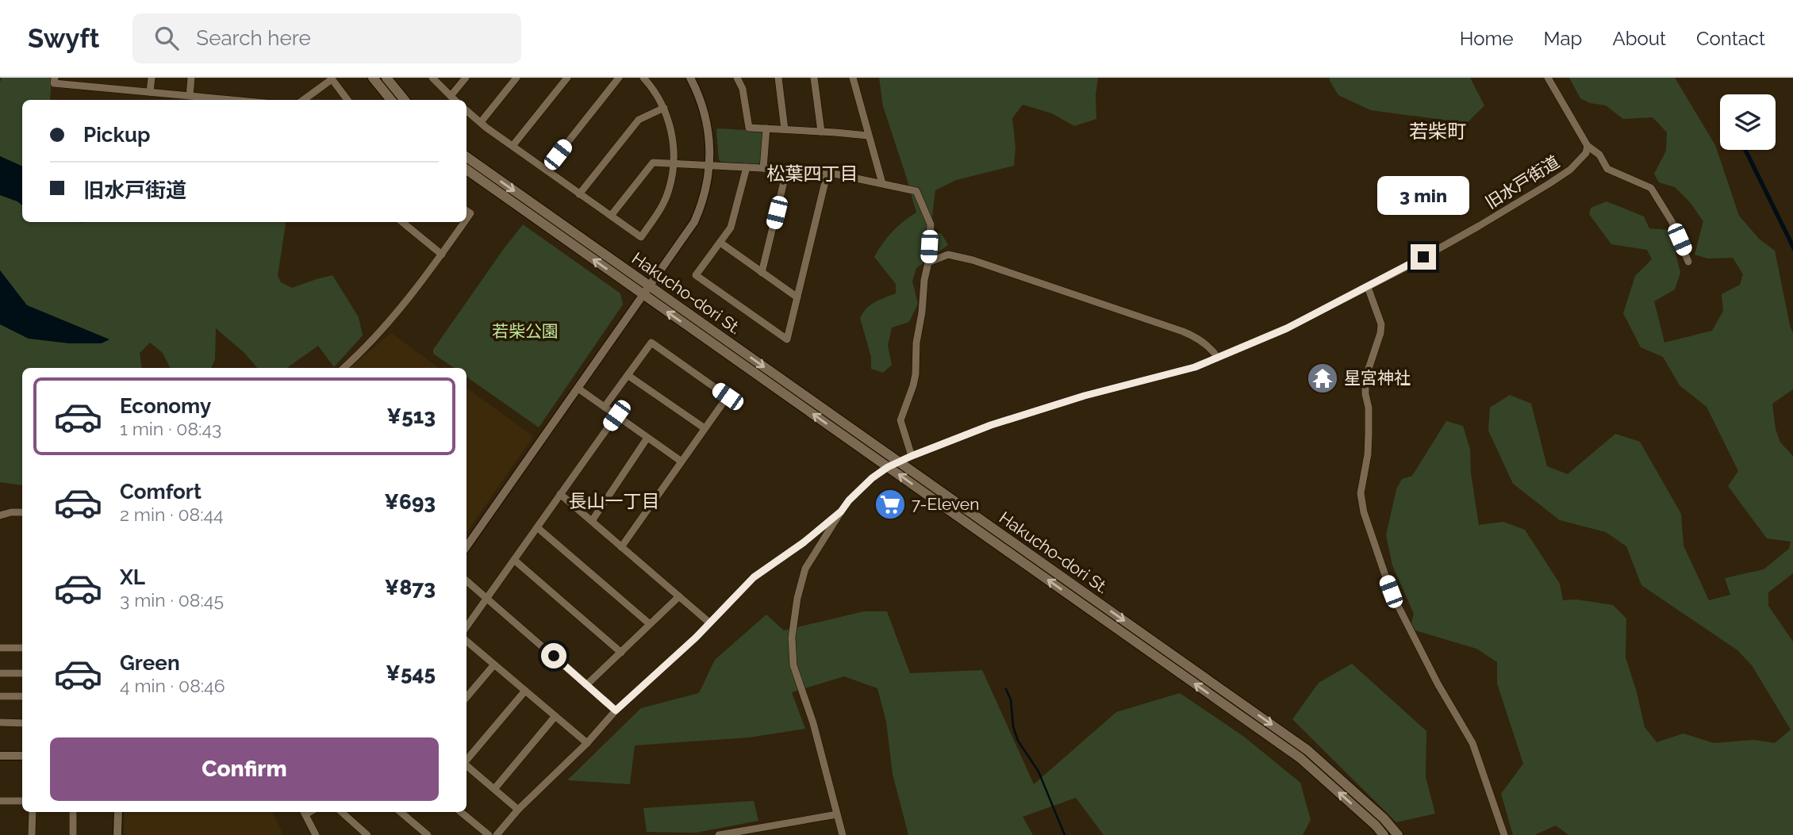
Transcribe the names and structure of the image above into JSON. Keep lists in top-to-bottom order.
{
  "streets": {
    "main road": ["Hakucho-dori St."],
    "street": ["旧水戸街道"]
  },
  "crossings": [
    ["旧水戸街道", "Hakucho-dori St."]
  ],
  "districts": ["若柴町", "松葉四丁目", "長山一丁目"],
  "parks": ["若柴公園"],
  "places": {
    "temple": ["星宮神社"],
    "supermarket": ["7-Eleven"]
  },
  "page": {
    "header": "Swyft",
    "search": "Search here",
    "nav": [
      "Home",
      "Map",
      "About",
      "Contact"
    ],
    "banner": ["Pickup", "旧水戸街道"],
    "bubble": "3 min",
    "list": [
      {
        "name": "Economy",
        "note": "1 min · 08:43",
        "value": "¥513"
      },
      {
        "name": "Comfort",
        "note": "2 min · 08:44",
        "value": "¥693"
      },
      {
        "name": "XL",
        "note": "3 min · 08:45",
        "value": "¥873"
      },
      {
        "name": "Green",
        "note": "4 min · 08:46",
        "value": "¥545"
      }
    ],
    "buttons": "Confirm"
  }
}
